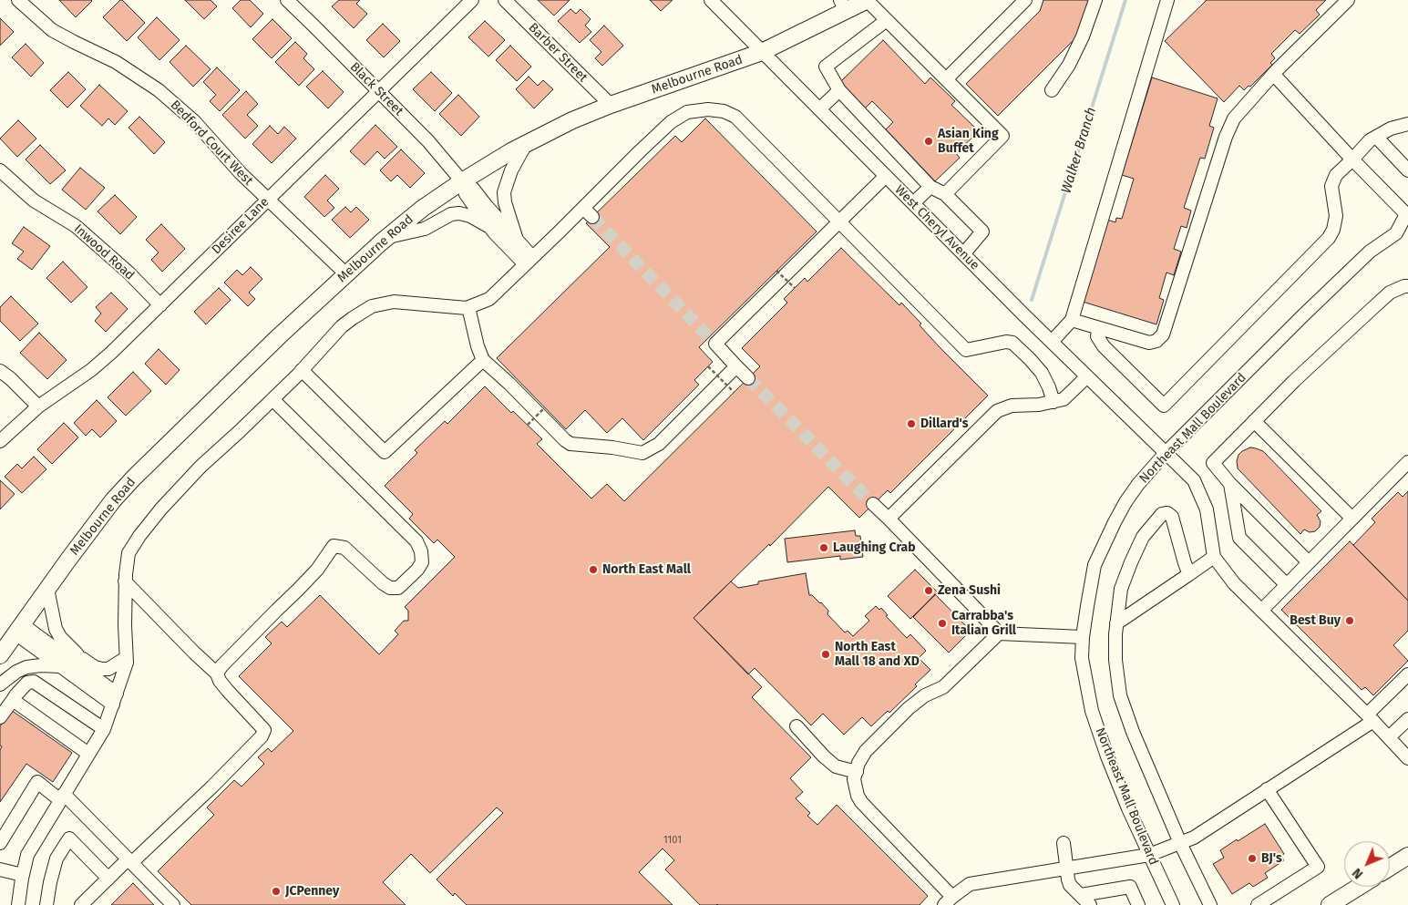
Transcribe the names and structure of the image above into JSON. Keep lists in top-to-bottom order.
{
  "streets": {
    "main road": ["Melbourne Road"],
    "street": [
      "Barber Street",
      "Black Street",
      "Bedford Court West",
      "Desiree Lane",
      "West Cheryl Avenue",
      "Inwood Road",
      "Northeast Mall Boulevard"
    ]
  },
  "crossings": [
    ["Barber Street", "Melbourne Road"],
    ["Melbourne Road", "Black Street"],
    ["Melbourne Road", "Bedford Court West"],
    ["Melbourne Road", "West Cheryl Avenue"],
    ["Black Street", "Desiree Lane"],
    ["Bedford Court West", "Desiree Lane"],
    ["Desiree Lane", "Inwood Road"],
    ["West Cheryl Avenue", "Northeast Mall Boulevard"]
  ],
  "water": ["Walker Branch"],
  "places": [
    "Asian King Buffet",
    "Dillard's",
    "Laughing Crab",
    "North East Mall",
    "Zena Sushi",
    "Best Buy",
    "Carrabba's Italian Grill",
    "North East Mall 18 and XD",
    "BJ's",
    "JCPenney"
  ],
  "house_numbers": ["1101"],
  "north": "bottom left"
}
